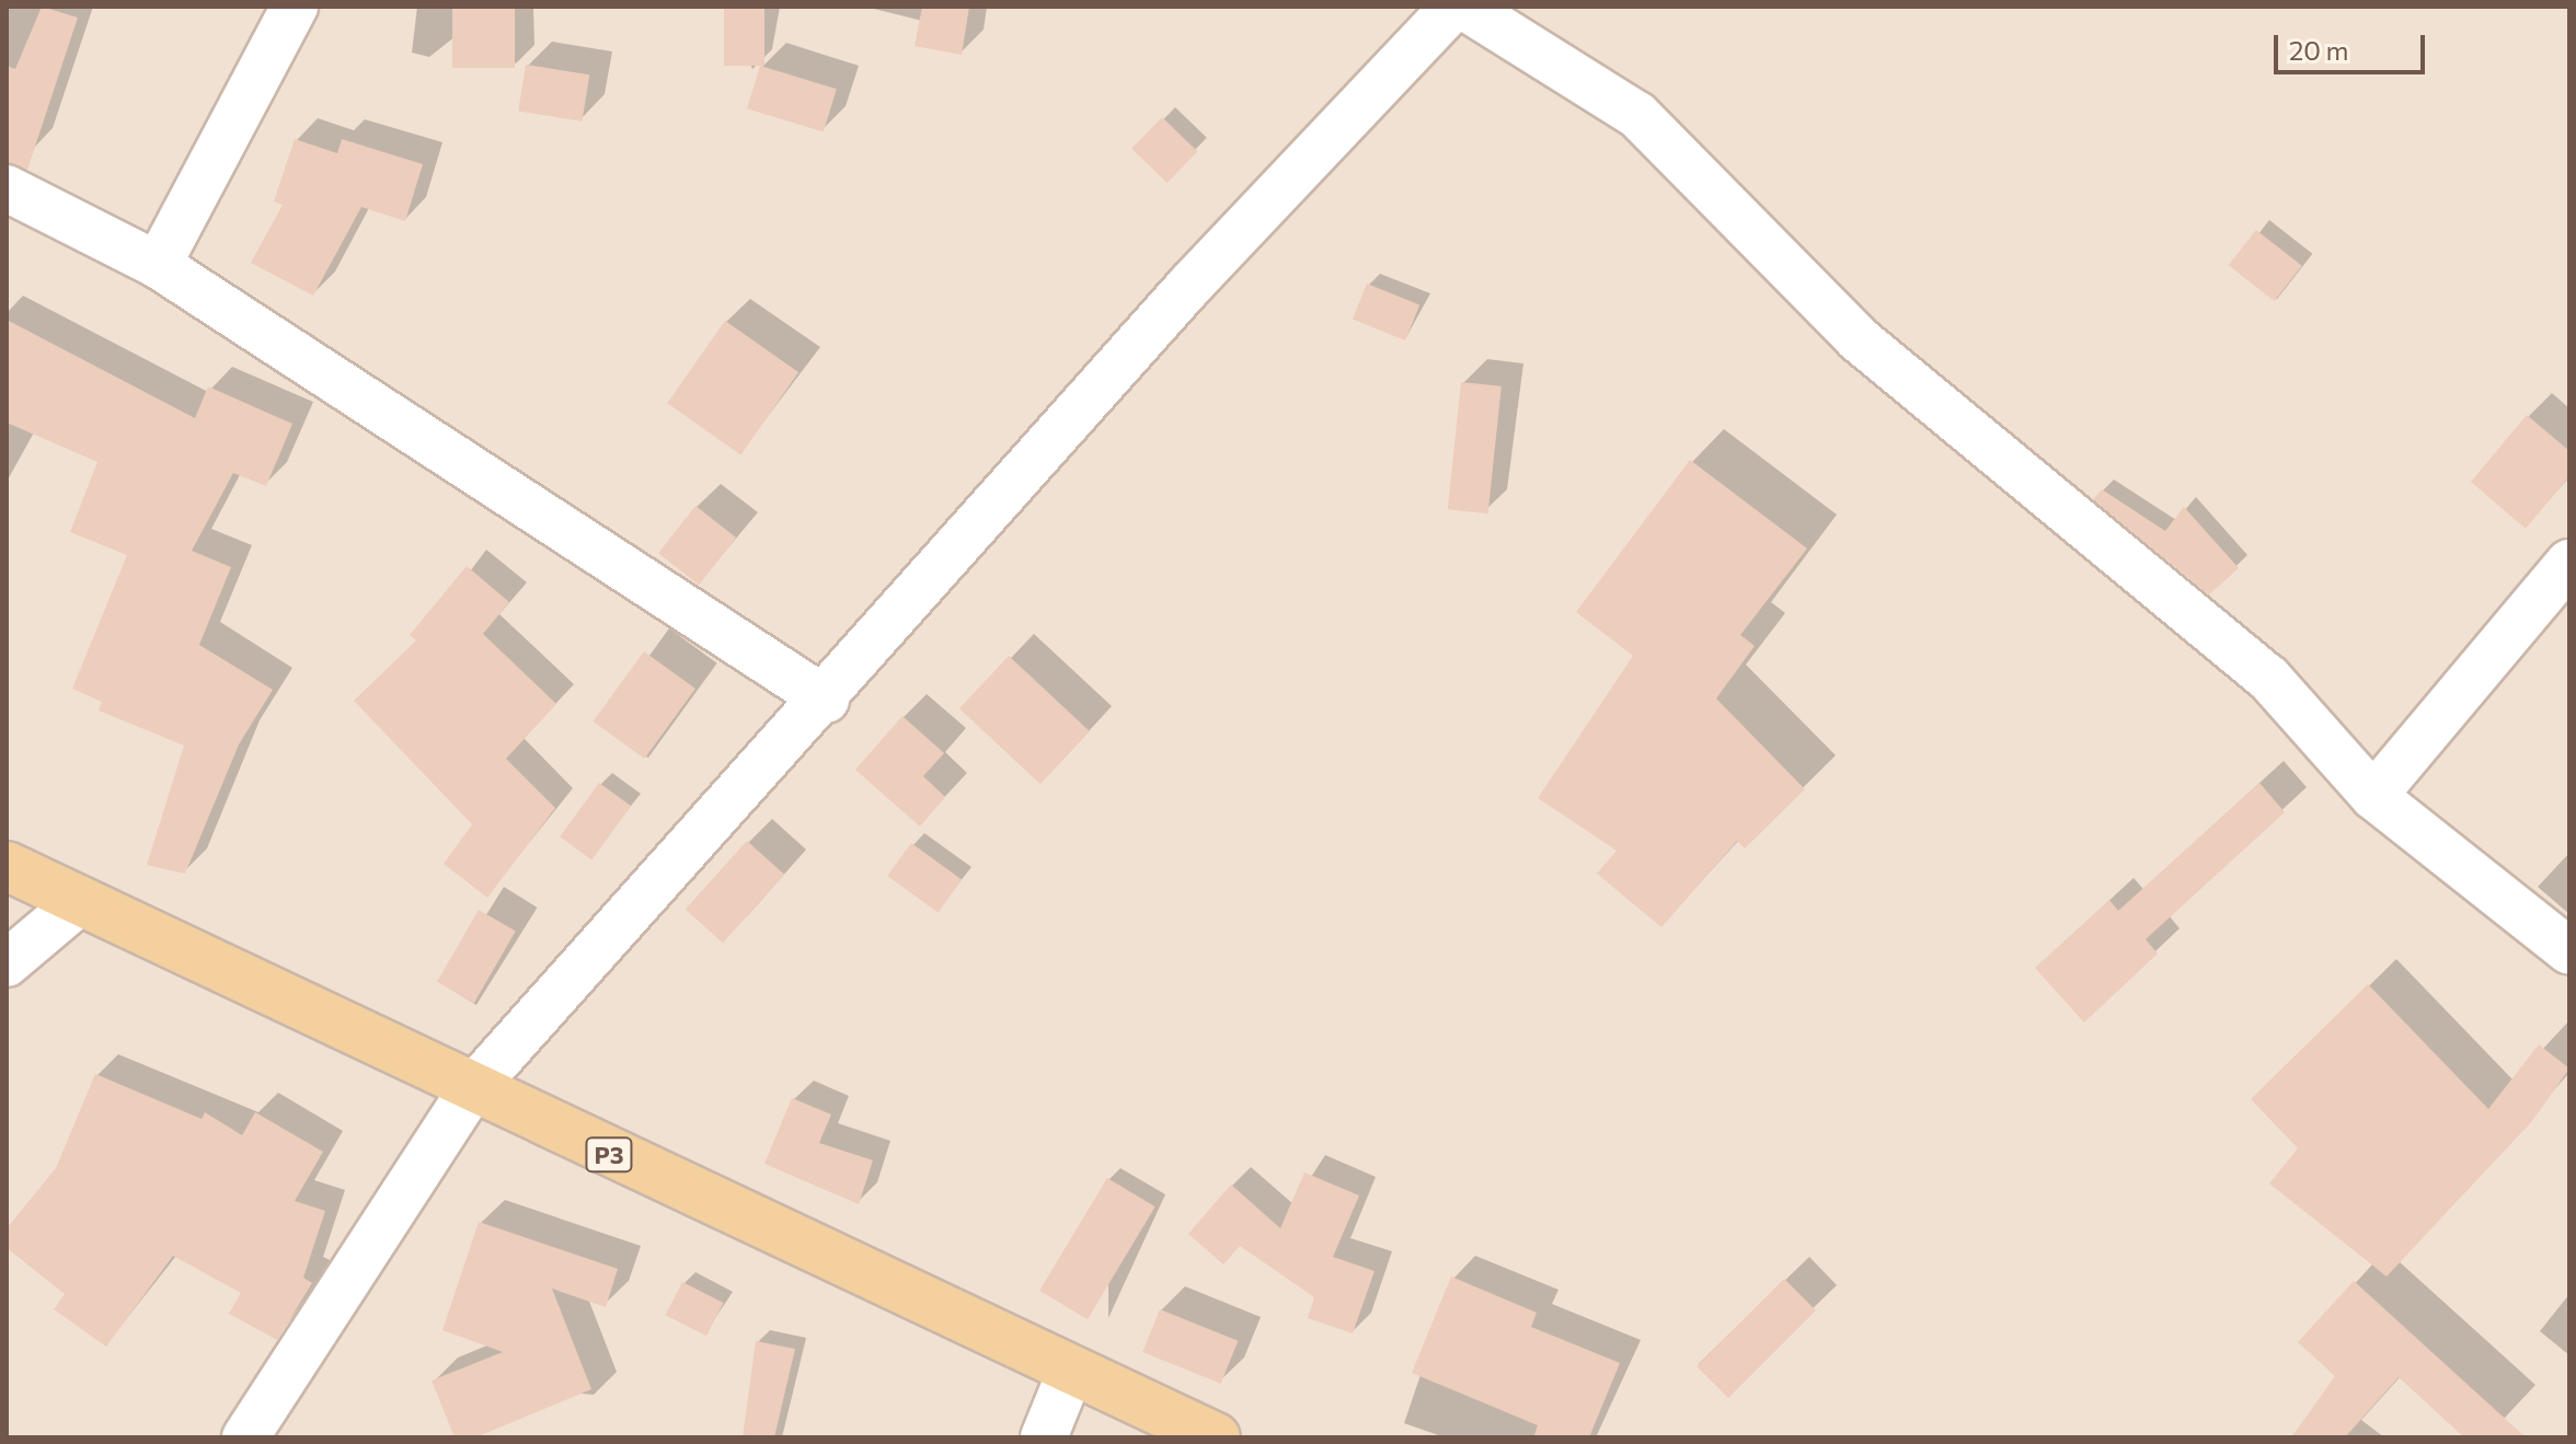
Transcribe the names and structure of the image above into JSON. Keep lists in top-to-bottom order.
{
  "streets": {
    "main road": ["P3"]
  },
  "scale_bar": "20 m"
}
